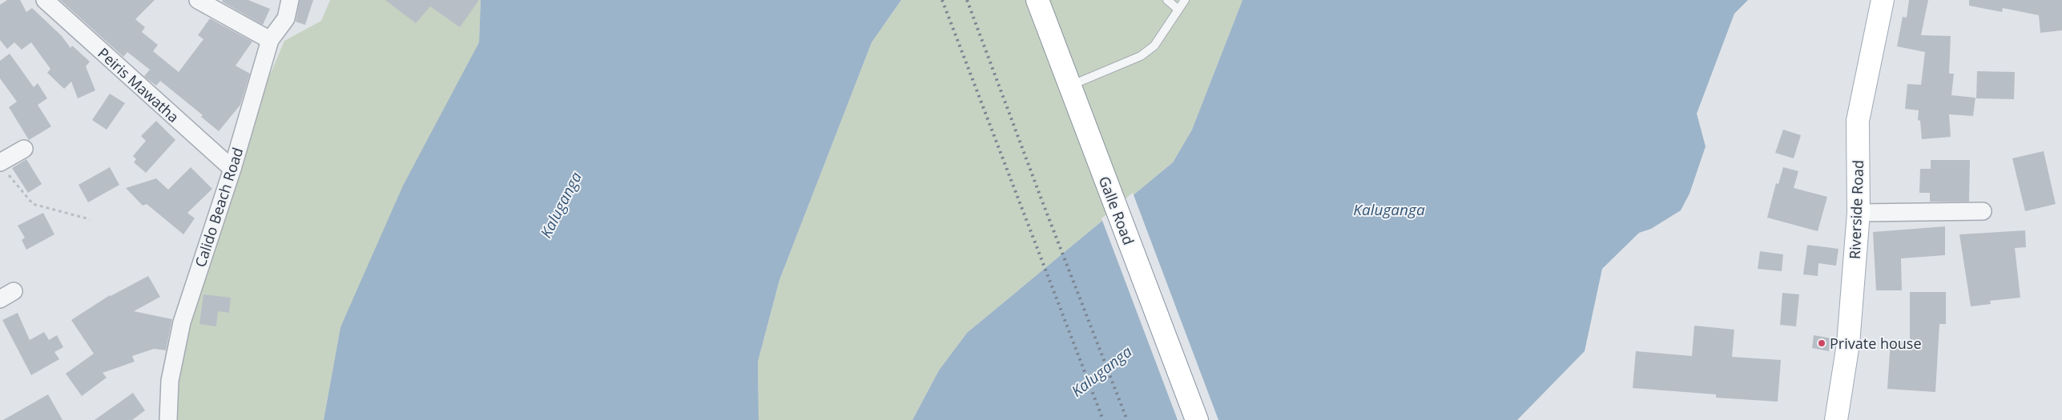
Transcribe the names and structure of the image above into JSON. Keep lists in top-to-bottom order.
{
  "streets": {
    "main road": ["Riverside Road", "Galle Road"],
    "street": ["Peiris Mawatha", "Calido Beach Road"]
  },
  "crossings": [
    ["Peiris Mawatha", "Calido Beach Road"]
  ],
  "water": ["Kaluganga"],
  "places": ["Private house"]
}
